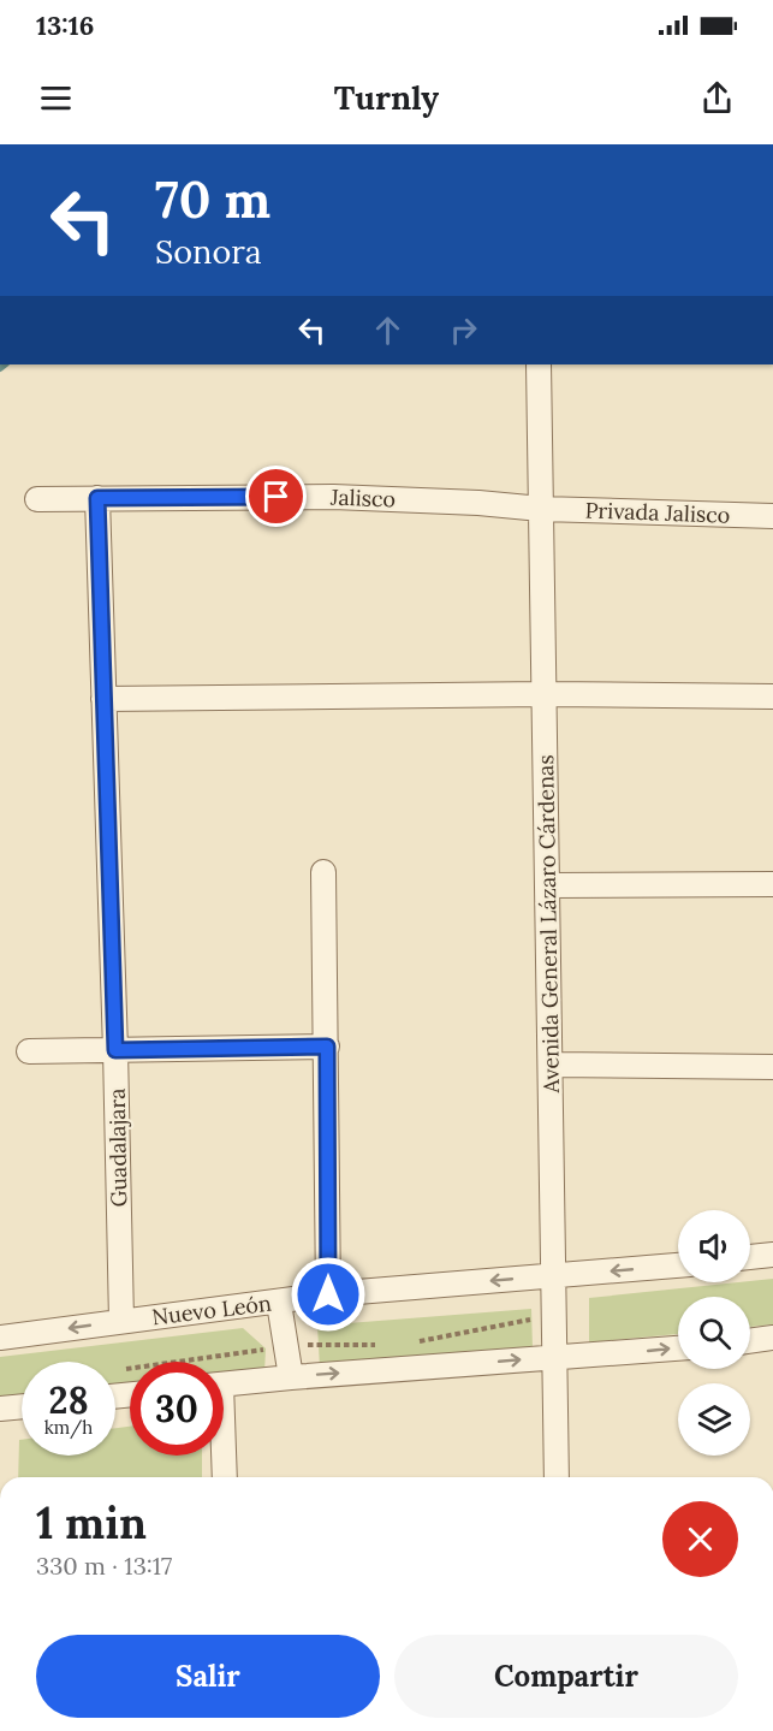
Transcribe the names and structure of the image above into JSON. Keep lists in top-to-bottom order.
{
  "streets": {
    "street": [
      "Jalisco",
      "Privada Jalisco",
      "Avenida General Lázaro Cárdenas",
      "Guadalajara",
      "Nuevo León"
    ]
  },
  "crossings": [
    ["Jalisco", "Privada Jalisco"],
    ["Jalisco", "Avenida General Lázaro Cárdenas"],
    ["Jalisco", "Guadalajara"],
    ["Privada Jalisco", "Avenida General Lázaro Cárdenas"],
    ["Avenida General Lázaro Cárdenas", "Nuevo León"],
    ["Guadalajara", "Nuevo León"]
  ],
  "page": {
    "status": "13:16",
    "header": "Turnly",
    "turn": ["70 m", "Sonora"],
    "speed": "28 km/h",
    "limit": "30",
    "heading": ["1 min", "330 m · 13:17"],
    "buttons": ["Salir", "Compartir"]
  }
}
